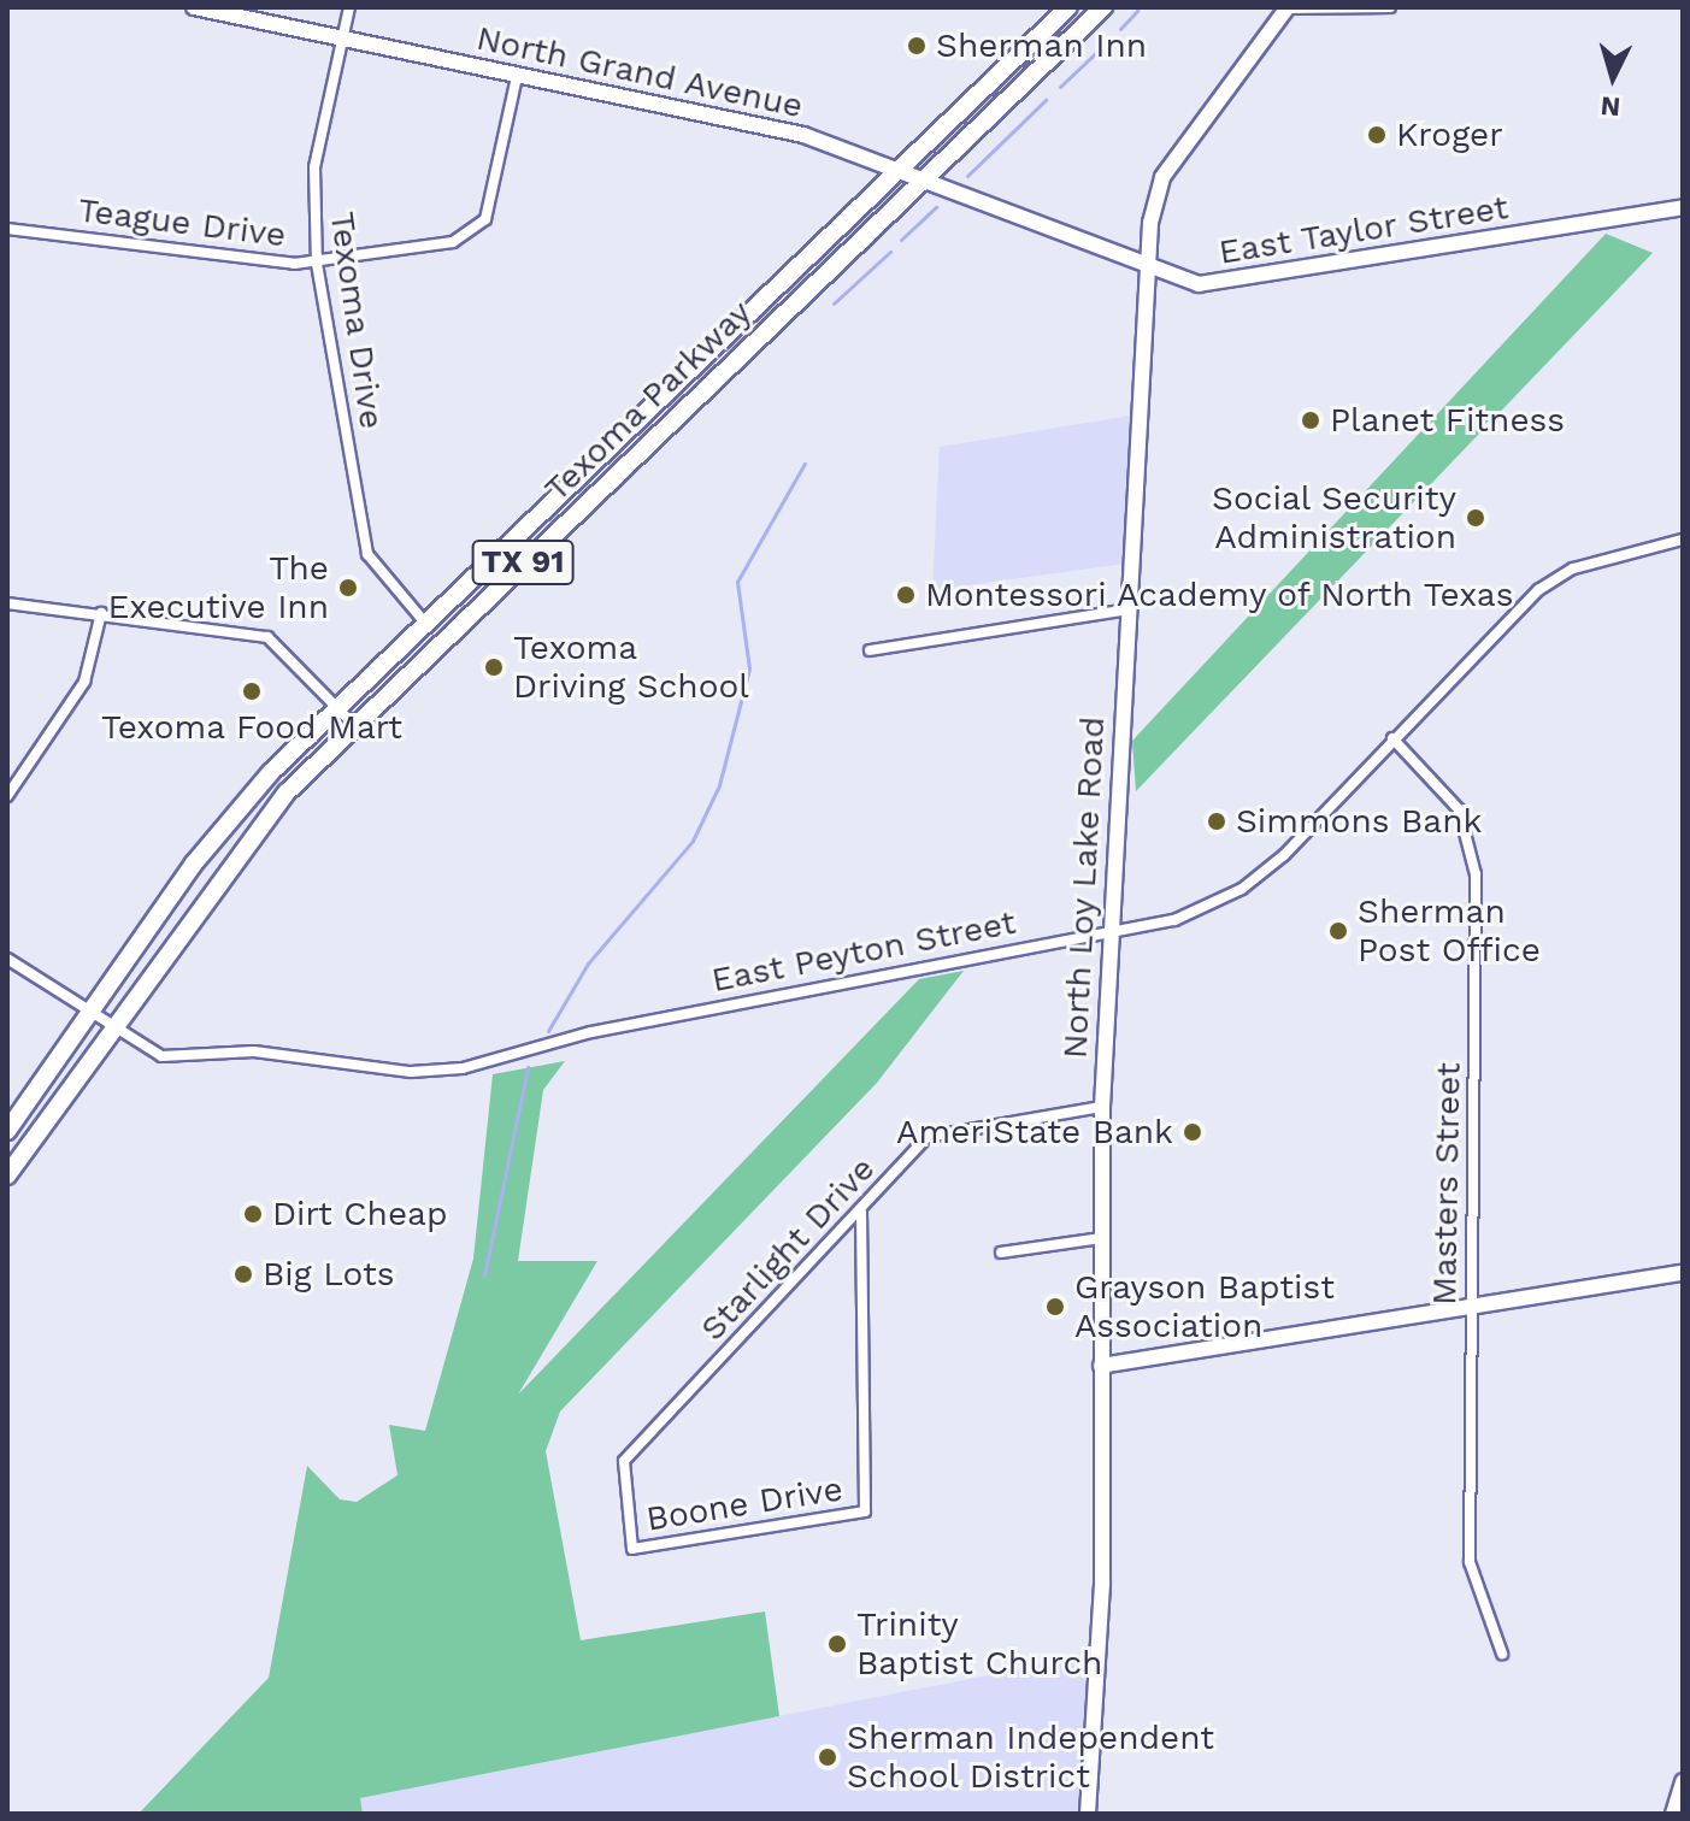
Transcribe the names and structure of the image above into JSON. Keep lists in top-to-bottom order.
{
  "streets": {
    "main road": ["Texoma Parkway", "TX 91"],
    "street": [
      "North Grand Avenue",
      "Teague Drive",
      "East Taylor Street",
      "Texoma Drive",
      "North Loy Lake Road",
      "East Peyton Street",
      "Masters Street",
      "Starlight Drive",
      "Boone Drive"
    ]
  },
  "crossings": [
    ["North Grand Avenue", "Teague Drive"],
    ["North Grand Avenue", "East Taylor Street"],
    ["North Grand Avenue", "Texoma Drive"],
    ["North Grand Avenue", "Texoma Parkway"],
    ["Teague Drive", "Texoma Drive"],
    ["East Taylor Street", "Texoma Parkway"],
    ["East Taylor Street", "North Loy Lake Road"],
    ["Texoma Drive", "Texoma Parkway"],
    ["Texoma Parkway", "East Peyton Street"],
    ["North Loy Lake Road", "East Peyton Street"],
    ["North Loy Lake Road", "Starlight Drive"],
    ["East Peyton Street", "Masters Street"],
    ["Starlight Drive", "Boone Drive"]
  ],
  "places": [
    "Sherman Inn",
    "Kroger",
    "Planet Fitness",
    "Social Security Administration",
    "The Executive Inn",
    "Montessori Academy of North Texas",
    "Texoma Driving School",
    "Texoma Food Mart",
    "Simmons Bank",
    "Sherman Post Office",
    "AmeriState Bank",
    "Dirt Cheap",
    "Big Lots",
    "Grayson Baptist Association",
    "Trinity Baptist Church",
    "Sherman Independent School District"
  ],
  "north": "bottom"
}
